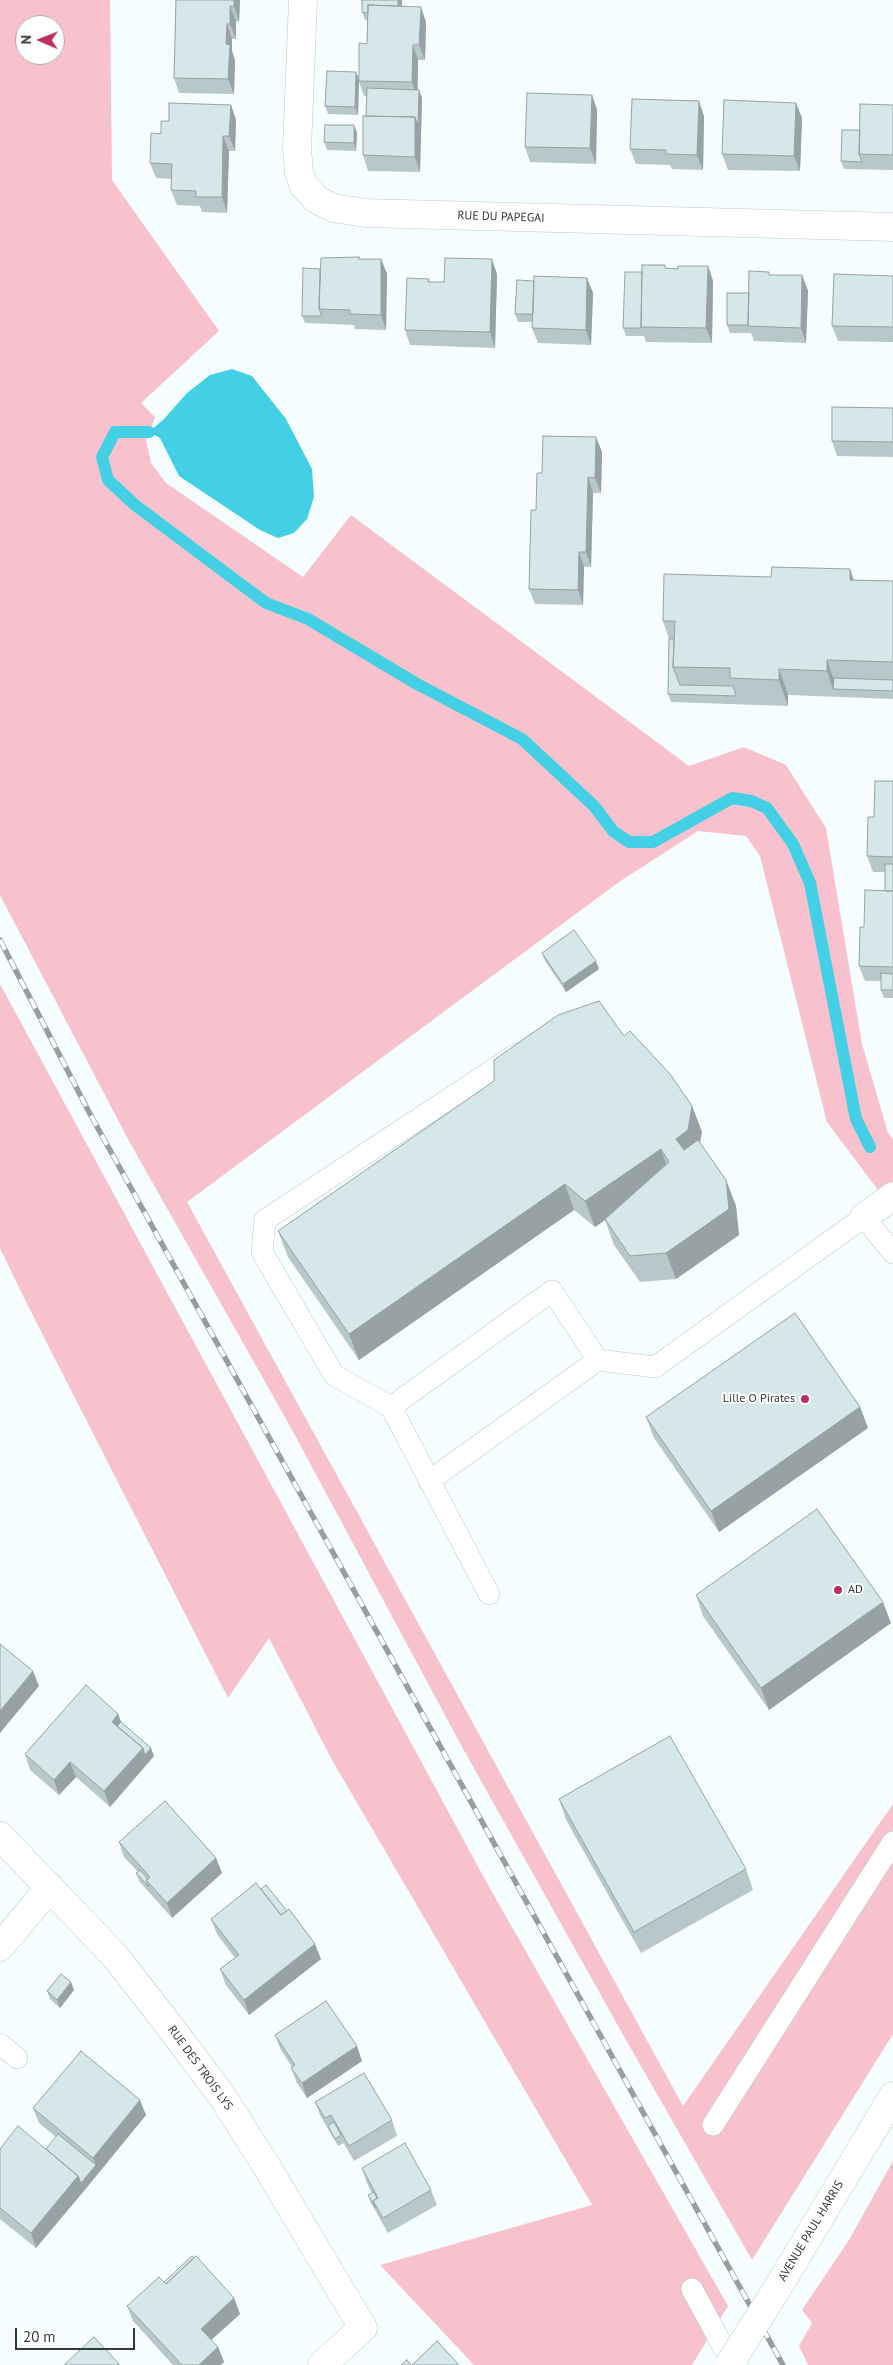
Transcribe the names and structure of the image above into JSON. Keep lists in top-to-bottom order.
{
  "streets": {
    "street": ["RUE DU PAPEGAI", "RUE DES TROIS LYS", "AVENUE PAUL HARRIS"]
  },
  "places": ["Lille O Pirates", "AD"],
  "scale_bar": "20 m",
  "north": "left"
}
